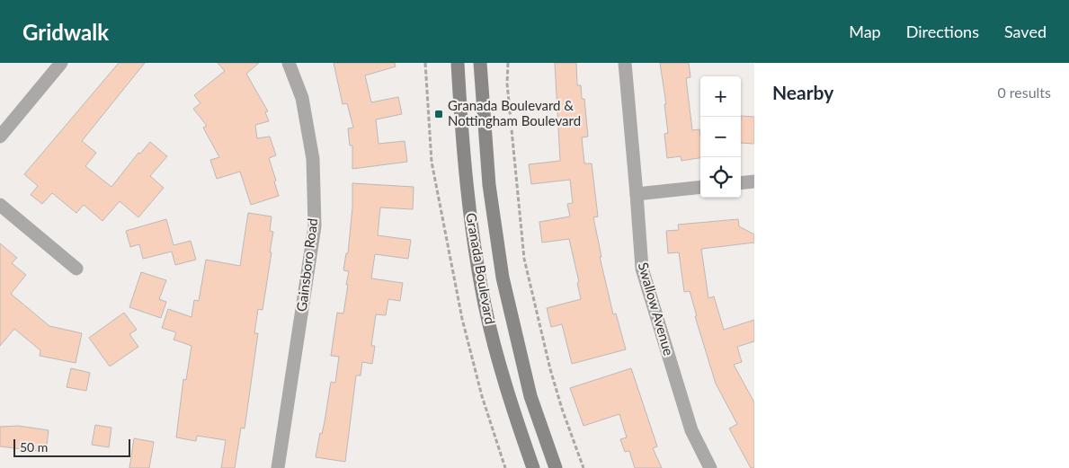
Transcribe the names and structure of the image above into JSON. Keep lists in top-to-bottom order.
{
  "streets": {
    "main road": ["Granada Boulevard"],
    "street": ["Gainsboro Road", "Swallow Avenue"]
  },
  "places": {
    "transit": ["Granada Boulevard & Nottingham Boulevard"]
  },
  "scale_bar": "50 m",
  "page": {
    "header": "Gridwalk",
    "nav": ["Map", "Directions", "Saved"],
    "heading": ["Nearby", "0 results"],
    "map_buttons": ["+", "−"],
    "scale": "50 m"
  }
}
